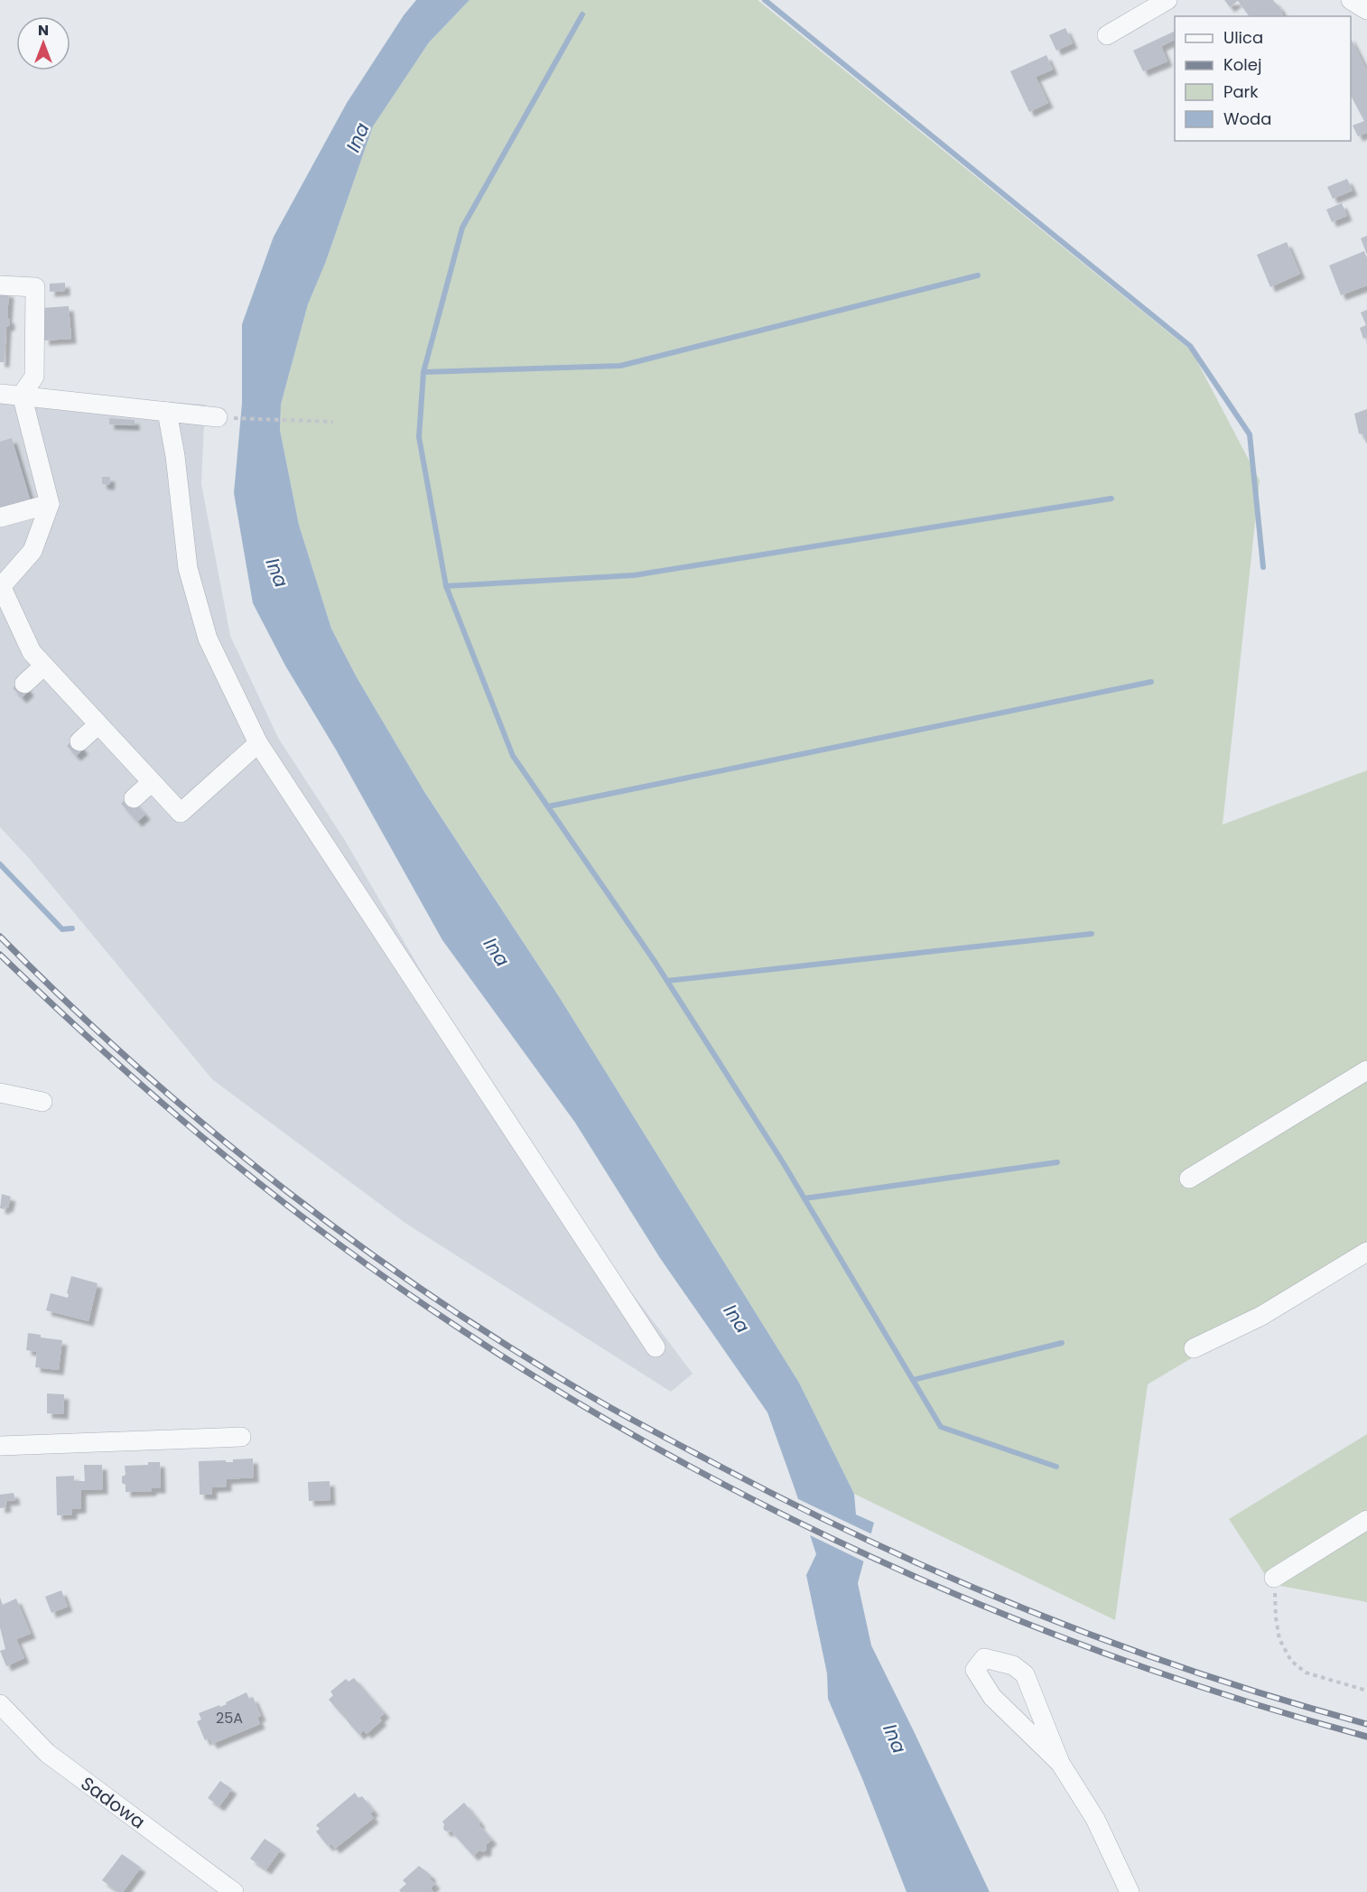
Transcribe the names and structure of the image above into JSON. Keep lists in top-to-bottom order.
{
  "streets": {
    "street": ["Sadowa"]
  },
  "water": ["Ina"],
  "house_numbers": ["25A"],
  "legend": [
    "Ulica",
    "Kolej",
    "Park",
    "Woda"
  ],
  "north": "top"
}
